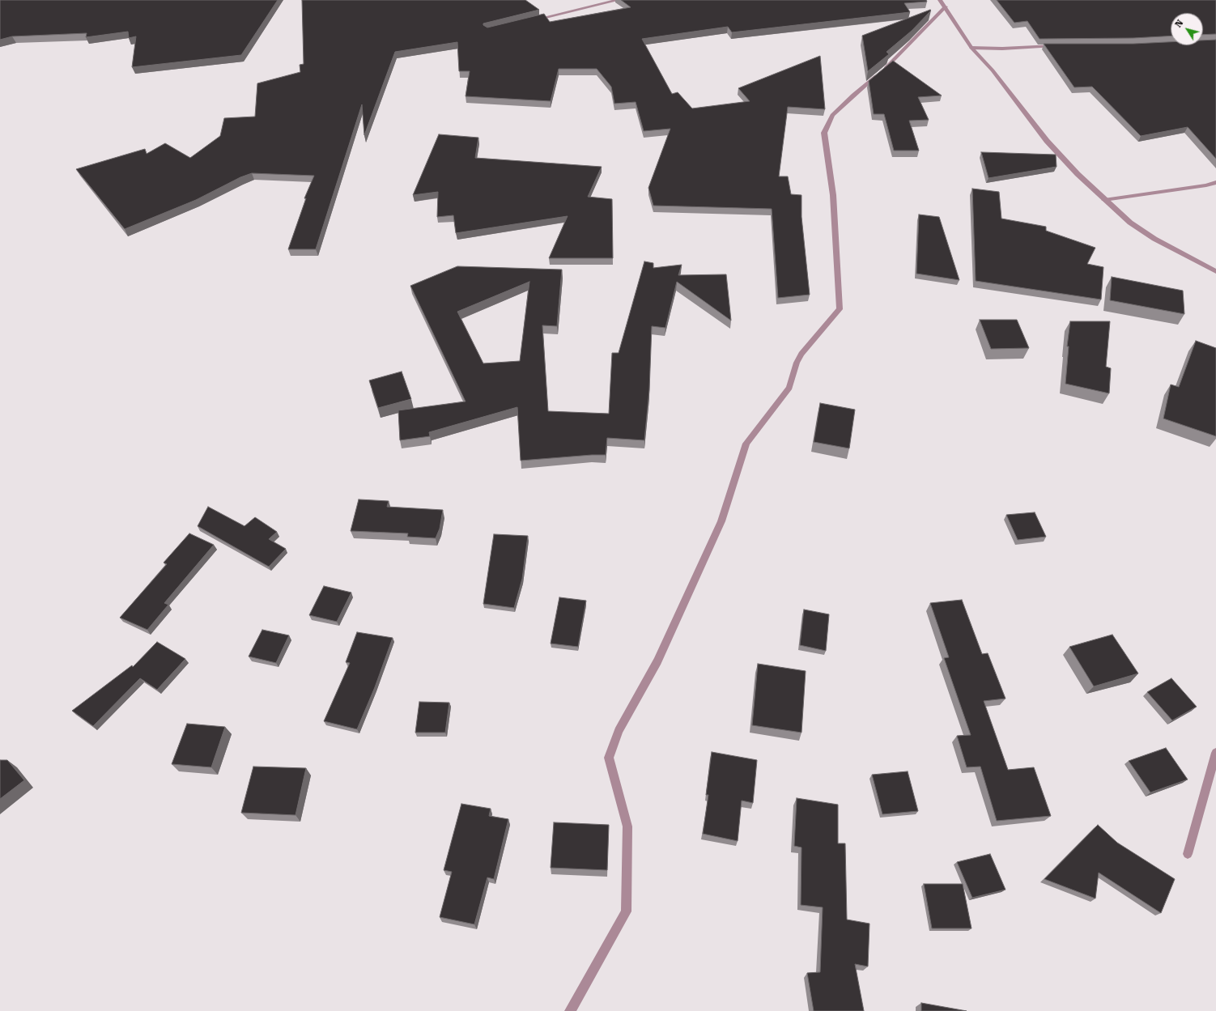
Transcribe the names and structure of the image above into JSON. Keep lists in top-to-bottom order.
{
  "north": "top left"
}
